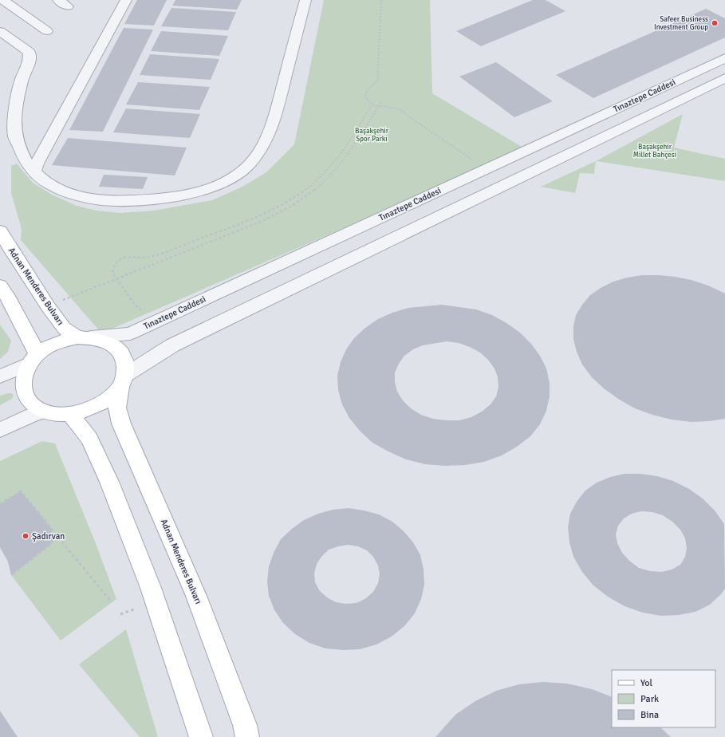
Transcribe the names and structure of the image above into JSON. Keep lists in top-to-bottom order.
{
  "streets": {
    "main road": ["Adnan Menderes Bulvarı"],
    "street": ["Tınaztepe Caddesi"]
  },
  "crossings": [
    ["Tınaztepe Caddesi", "Adnan Menderes Bulvarı"]
  ],
  "parks": ["Başakşehir Spor Parkı", "Başakşehir Millet Bahçesi"],
  "places": ["Safeer Business Investment Group", "Şadırvan"],
  "legend": ["Yol", "Park", "Bina"]
}
